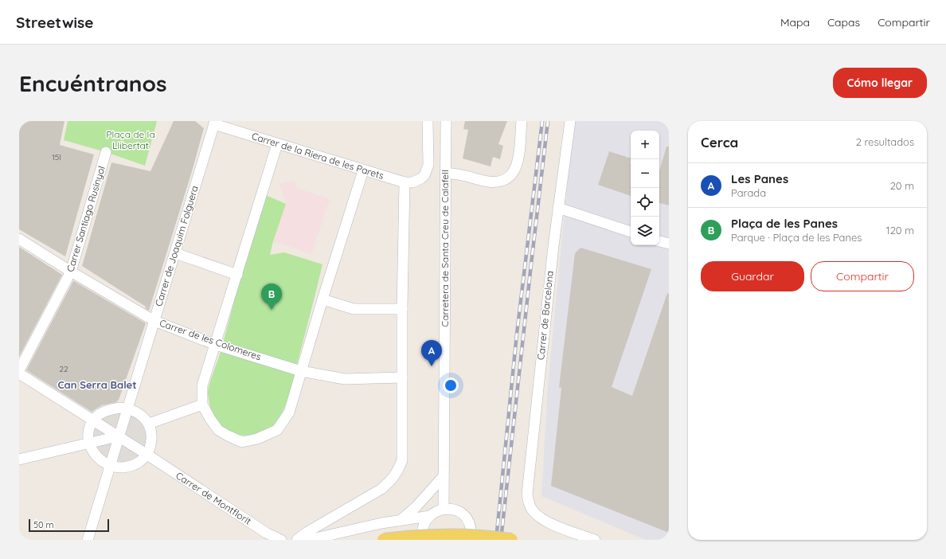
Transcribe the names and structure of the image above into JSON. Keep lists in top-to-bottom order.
{
  "streets": {
    "street": [
      "Carrer de la Riera de les Parets",
      "Carrer Santiago Rusinyol",
      "Carrer de Joaquim Folguera",
      "Carretera de Santa Creu de Calafell",
      "Carrer de Barcelona",
      "Carrer de les Colomeres",
      "Carrer de Montflorit"
    ]
  },
  "crossings": [
    ["Carrer de la Riera de les Parets", "Carrer de Joaquim Folguera"],
    ["Carrer Santiago Rusinyol", "Carrer de les Colomeres"],
    ["Carrer de Joaquim Folguera", "Carrer de les Colomeres"],
    ["Carrer de Joaquim Folguera", "Carrer de Montflorit"]
  ],
  "districts": ["Can Serra Balet"],
  "parks": ["Plaça de la Llibertat"],
  "house_numbers": ["15I", "22"],
  "scale_bar": "50 m",
  "page": {
    "header": "Streetwise",
    "nav": ["Mapa", "Capas", "Compartir"],
    "buttons": [
      "Cómo llegar",
      ["Guardar", "Compartir"]
    ],
    "title": "Encuéntranos",
    "heading": ["Cerca", "2 resultados"],
    "map_buttons": ["+", "−"],
    "list": [
      {
        "mark": "A",
        "name": "Les Panes",
        "note": "Parada",
        "value": "20 m"
      },
      {
        "mark": "B",
        "name": "Plaça de les Panes",
        "note": "Parque · Plaça de les Panes",
        "value": "120 m"
      }
    ],
    "pins": ["B", "A"],
    "scale": "50 m"
  }
}
